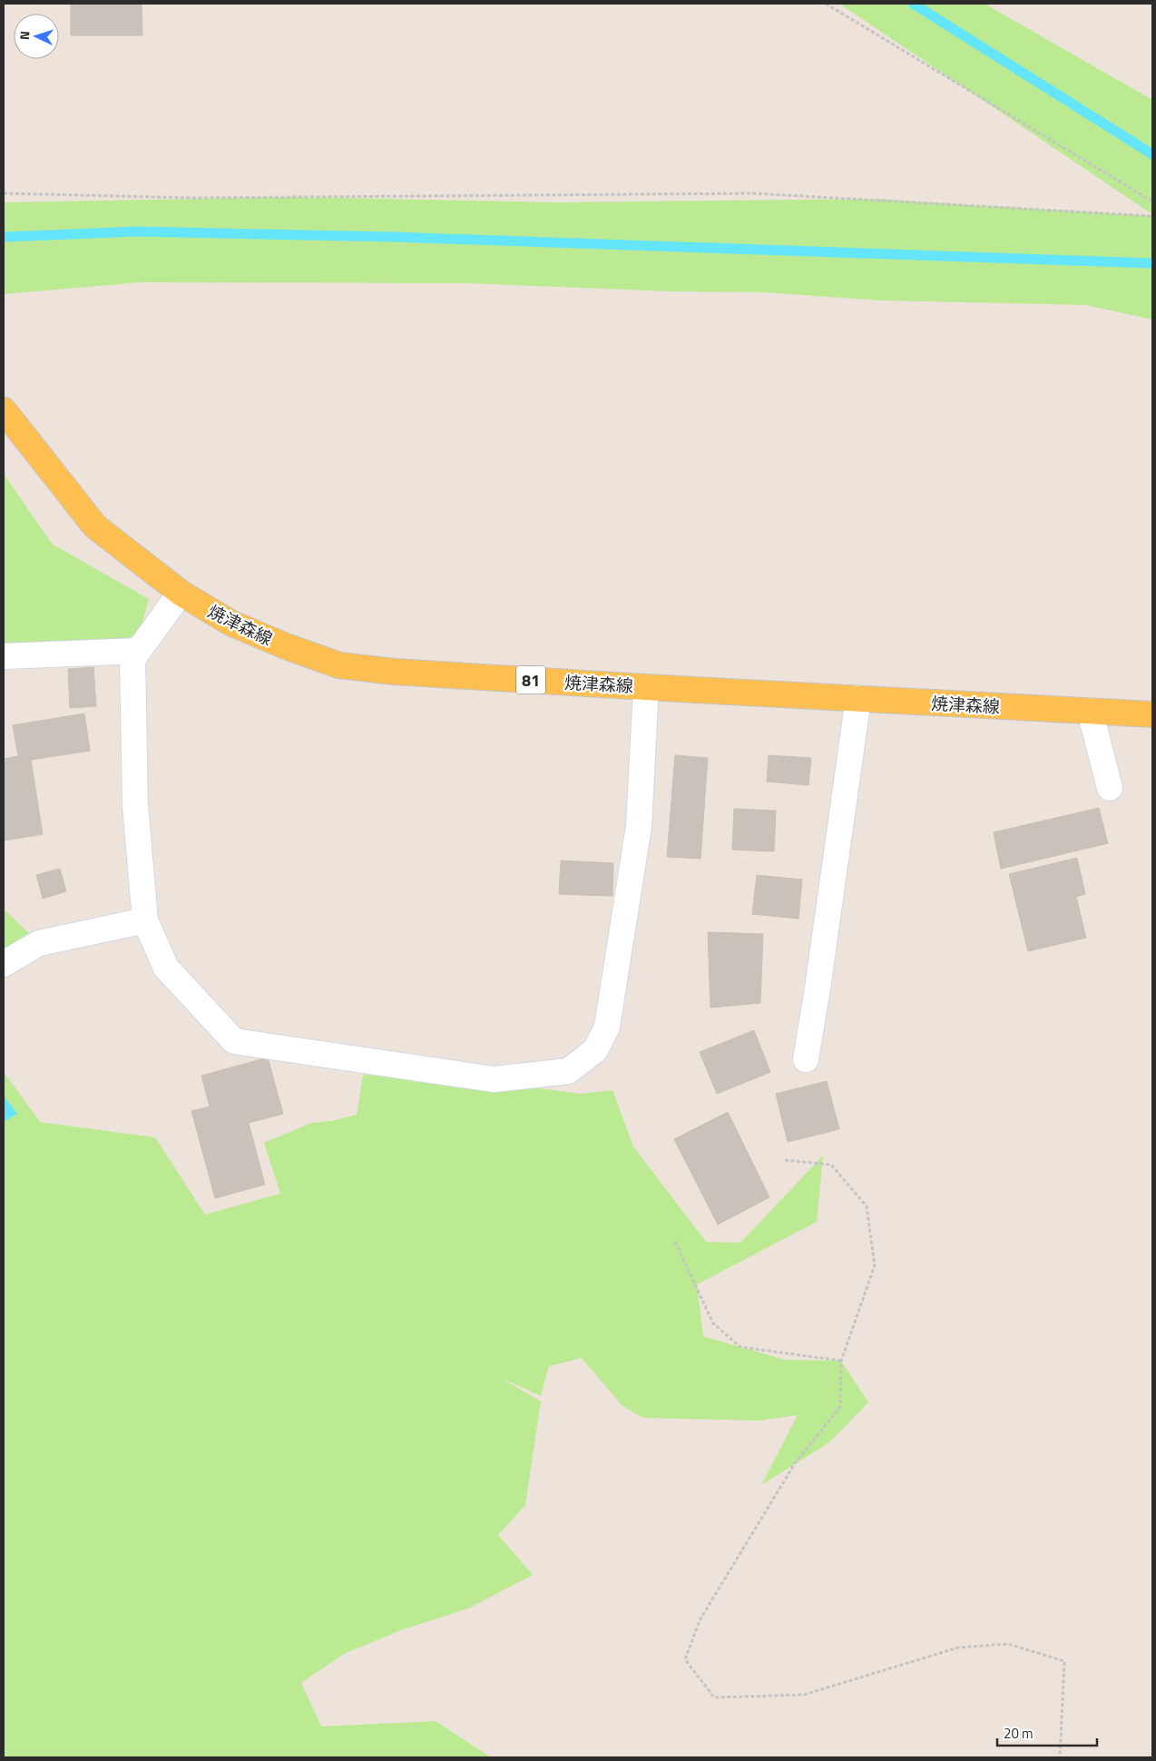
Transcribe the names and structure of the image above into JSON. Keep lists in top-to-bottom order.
{
  "streets": {
    "main road": ["焼津森線", "81"]
  },
  "scale_bar": "20 m",
  "north": "left"
}
